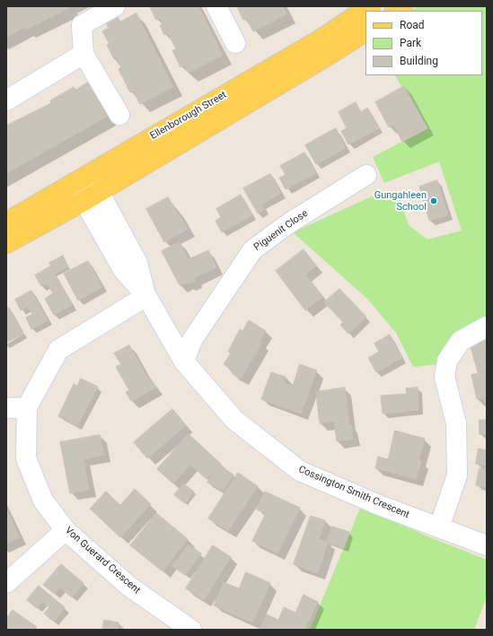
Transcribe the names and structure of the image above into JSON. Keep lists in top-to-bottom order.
{
  "streets": {
    "main road": ["Ellenborough Street"],
    "street": ["Piguenit Close", "Cossington Smith Crescent", "Von Guerard Crescent"]
  },
  "crossings": [
    ["Ellenborough Street", "Cossington Smith Crescent"],
    ["Piguenit Close", "Cossington Smith Crescent"],
    ["Cossington Smith Crescent", "Von Guerard Crescent"]
  ],
  "places": ["Gungahleen School"],
  "legend": ["Road", "Park", "Building"]
}
